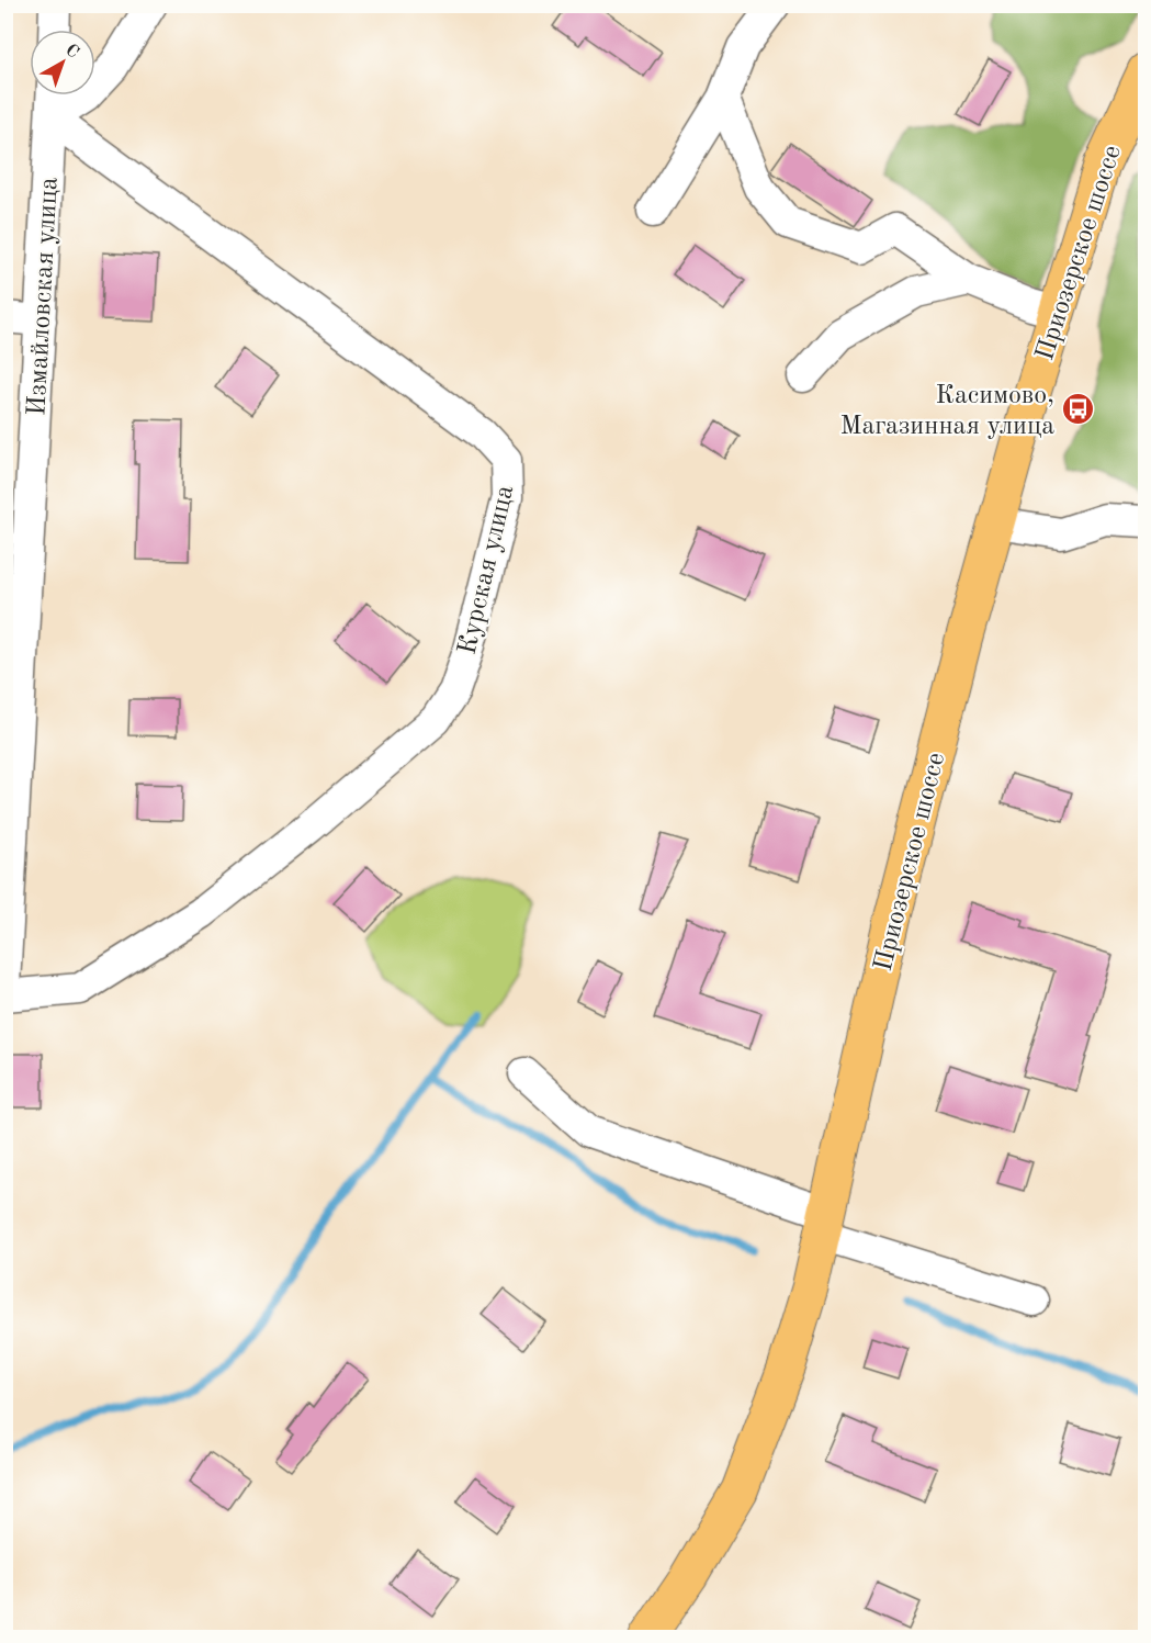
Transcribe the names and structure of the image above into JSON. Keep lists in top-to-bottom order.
{
  "streets": {
    "main road": ["Приозерское шоссе"],
    "street": ["Измайловская улица", "Курская улица"]
  },
  "crossings": [
    ["Измайловская улица", "Курская улица"]
  ],
  "places": {
    "bus stop": ["Касимово, Магазинная улица"]
  },
  "north": "top right"
}
